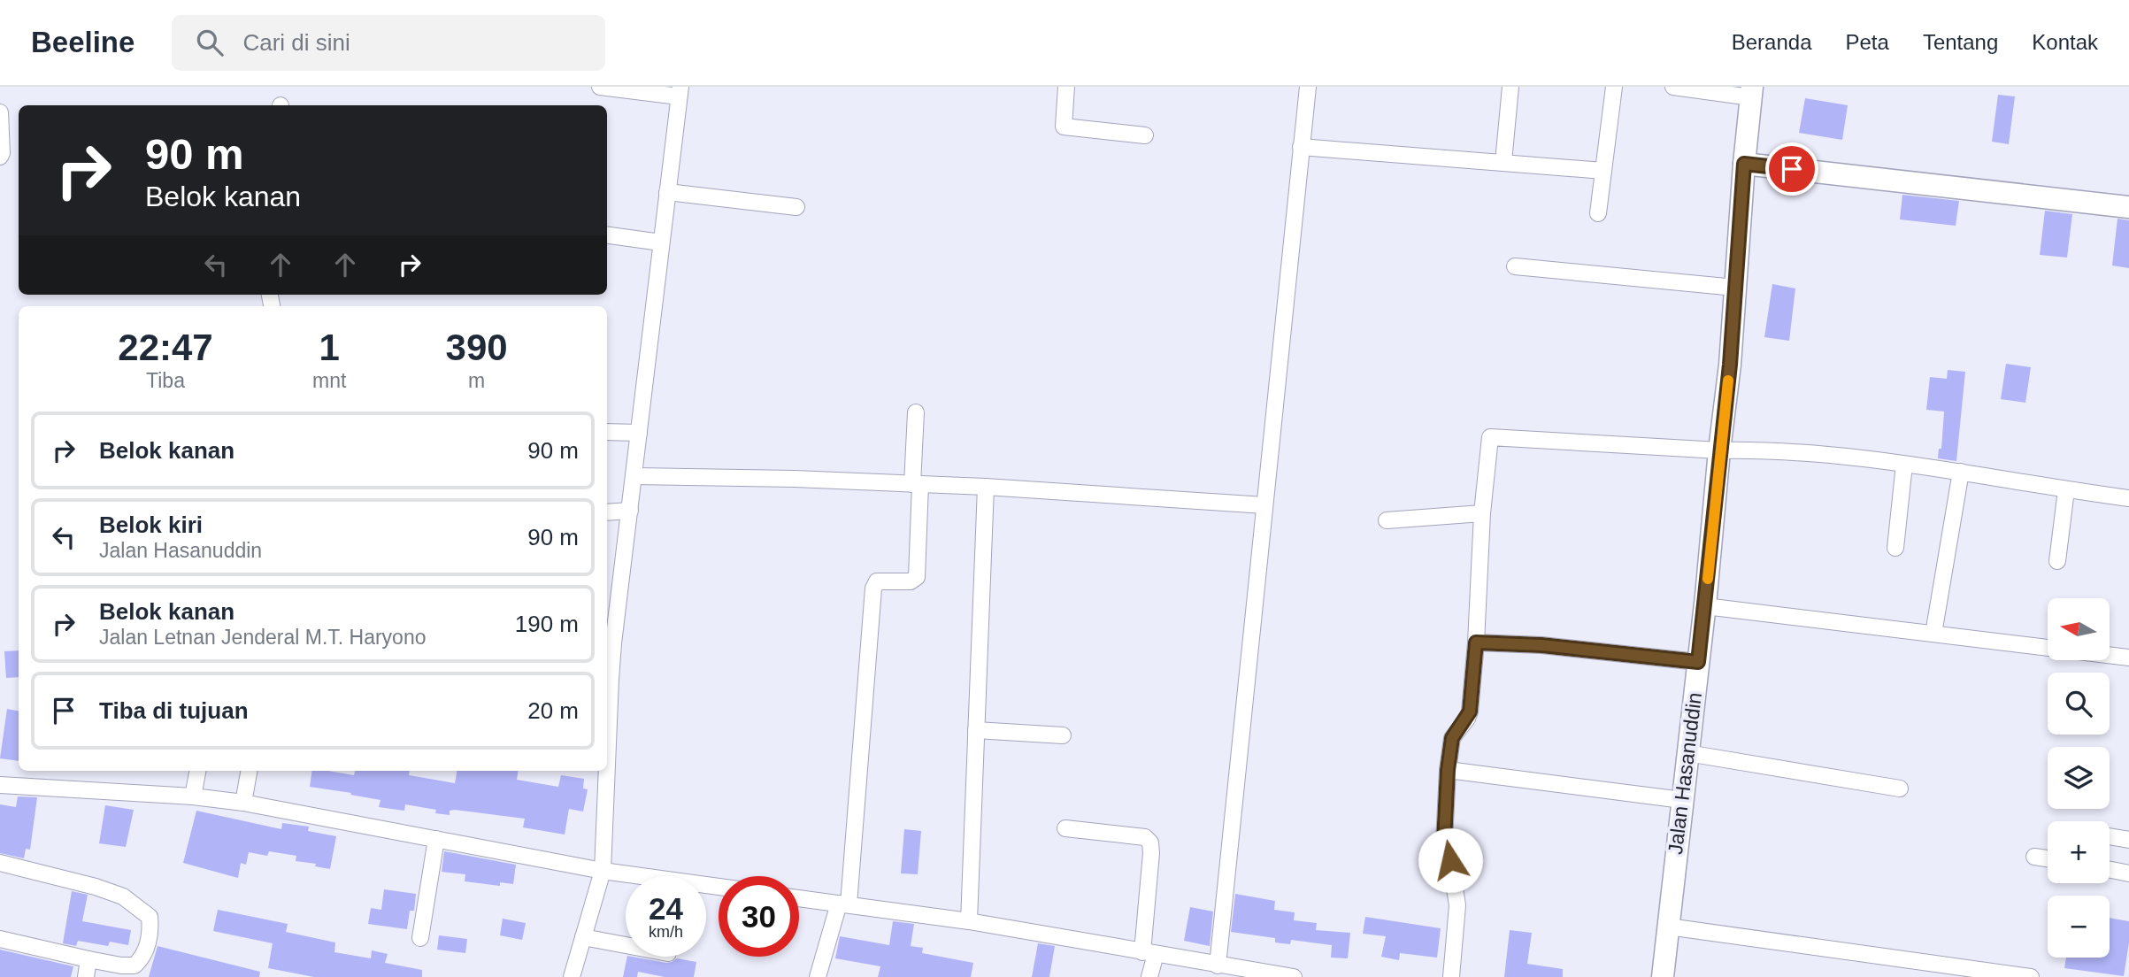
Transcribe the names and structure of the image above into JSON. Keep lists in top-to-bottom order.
{
  "streets": {
    "main road": ["Jalan Hasanuddin"]
  },
  "north": "left",
  "page": {
    "header": "Beeline",
    "search": "Cari di sini",
    "nav": [
      "Beranda",
      "Peta",
      "Tentang",
      "Kontak"
    ],
    "turn": ["90 m", "Belok kanan"],
    "eta": [
      "22:47",
      "Tiba",
      "1",
      "mnt",
      "390",
      "m"
    ],
    "list": [
      {
        "name": "Belok kanan",
        "value": "90 m"
      },
      {
        "name": "Belok kiri",
        "note": "Jalan Hasanuddin",
        "value": "90 m"
      },
      {
        "name": "Belok kanan",
        "note": "Jalan Letnan Jenderal M.T. Haryono",
        "value": "190 m"
      },
      {
        "name": "Tiba di tujuan",
        "value": "20 m"
      }
    ],
    "map_buttons": ["+", "−"],
    "speed": "24 km/h",
    "limit": "30"
  }
}
